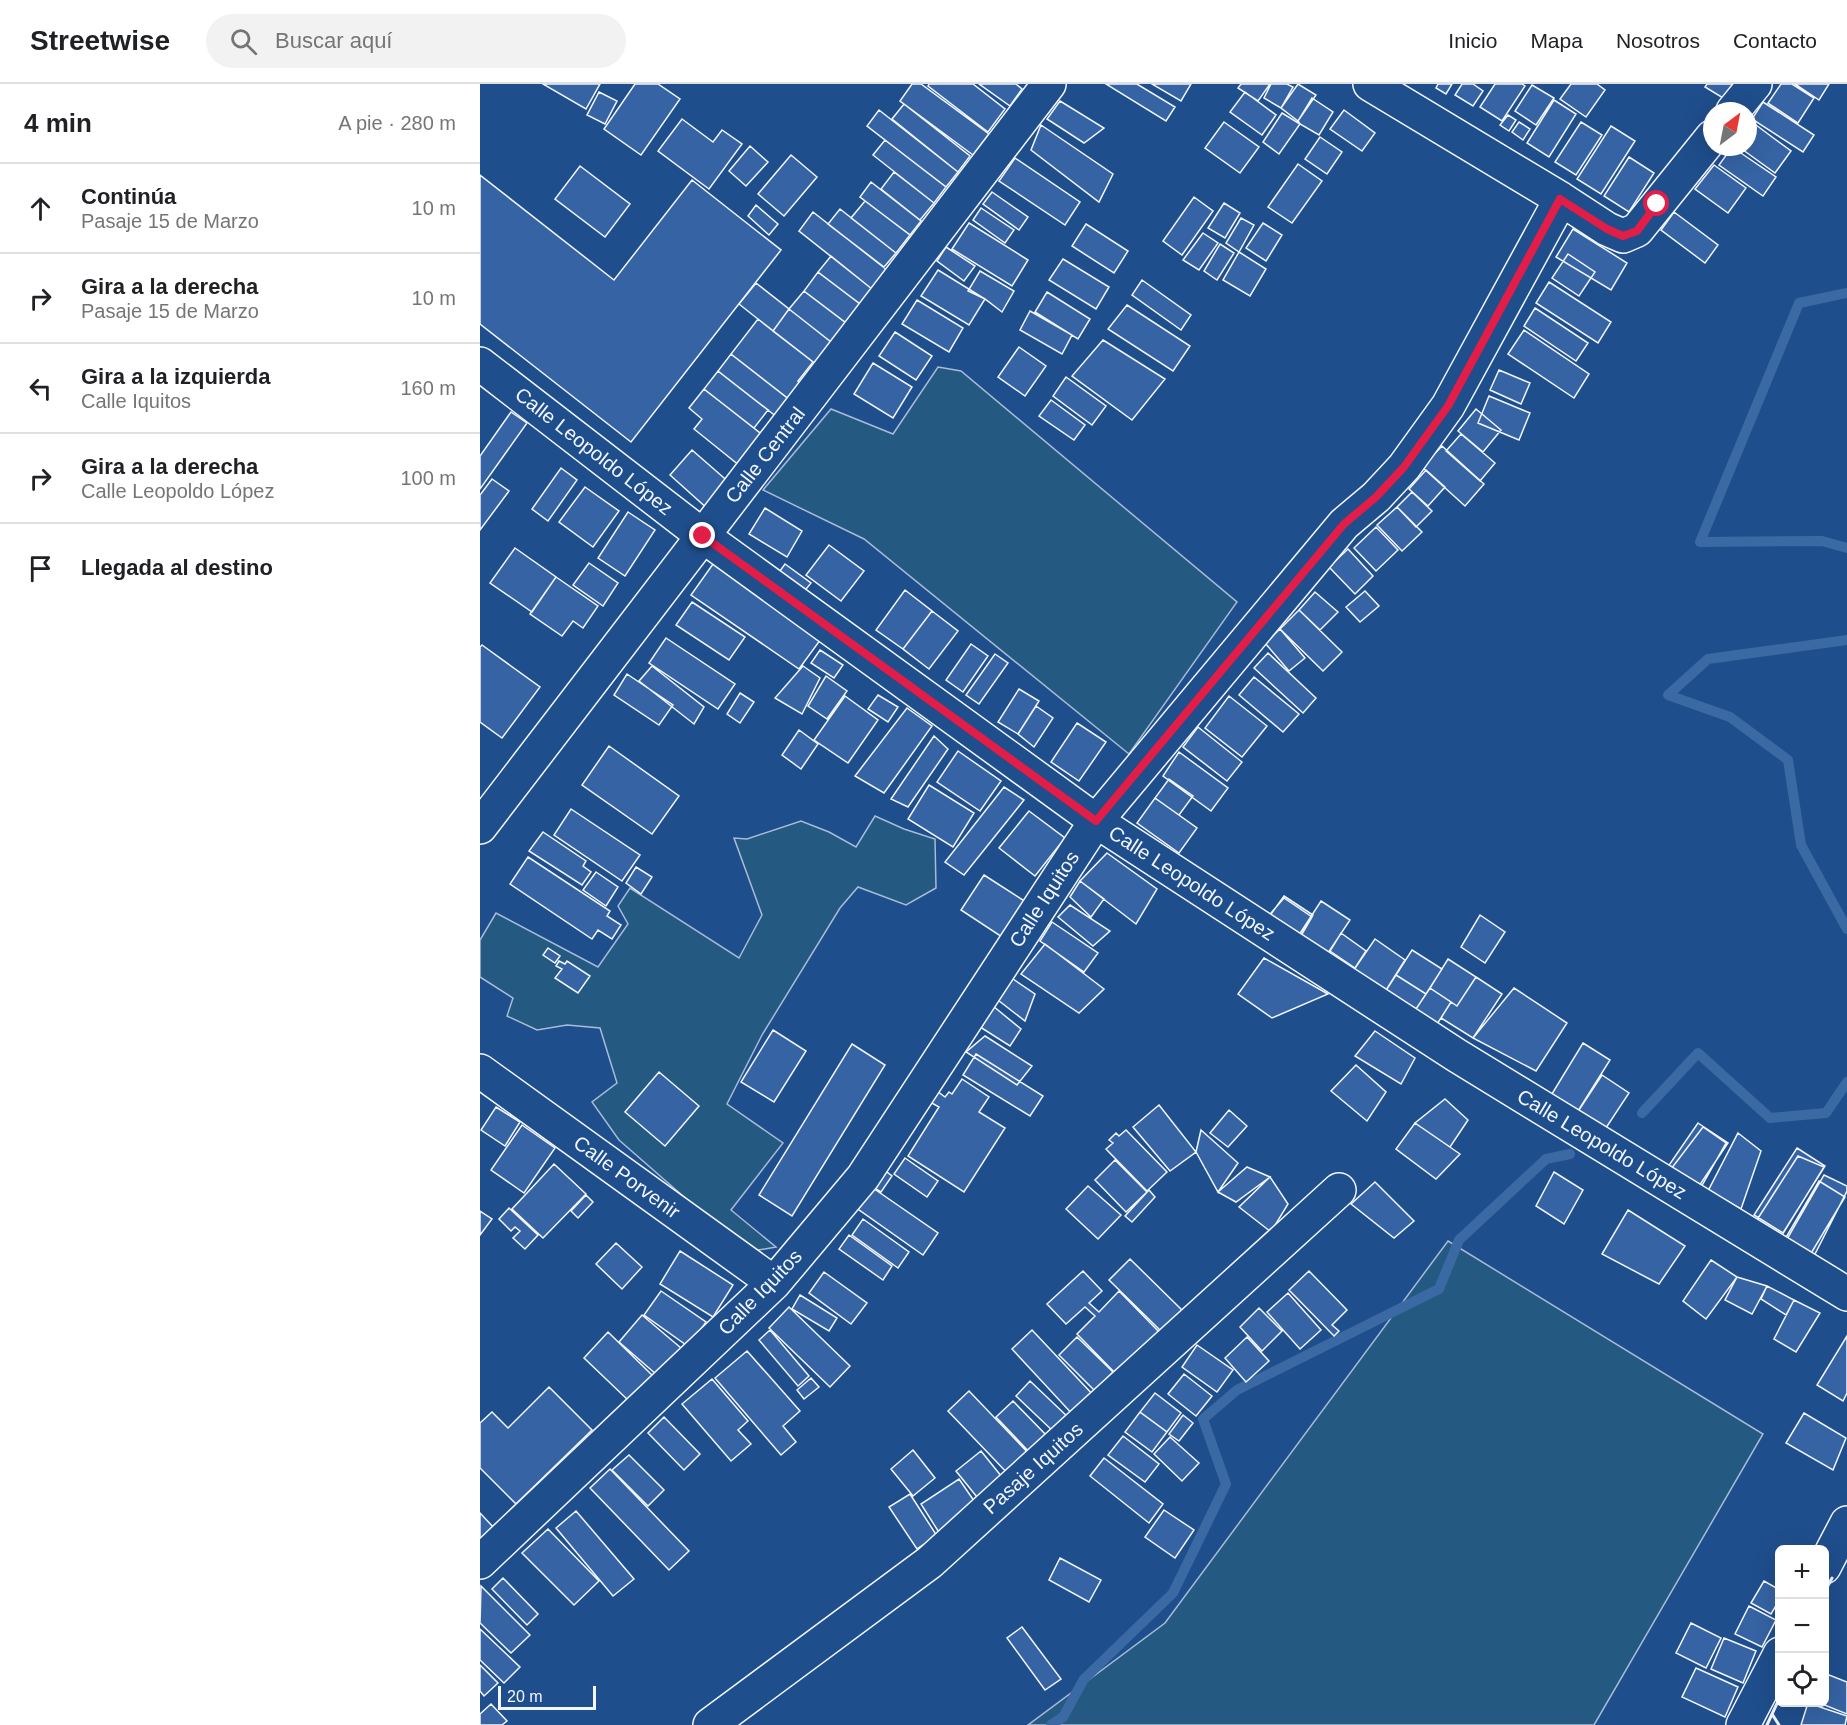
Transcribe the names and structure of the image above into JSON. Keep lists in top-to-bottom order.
{
  "streets": {
    "street": [
      "Calle Leopoldo López",
      "Calle Central",
      "Calle Iquitos",
      "Calle Porvenir",
      "Pasaje Iquitos"
    ]
  },
  "crossings": [
    ["Calle Leopoldo López", "Calle Central"],
    ["Calle Leopoldo López", "Calle Iquitos"],
    ["Calle Iquitos", "Calle Porvenir"]
  ],
  "scale_bar": "20 m",
  "north": "top right",
  "page": {
    "header": "Streetwise",
    "search": "Buscar aquí",
    "nav": [
      "Inicio",
      "Mapa",
      "Nosotros",
      "Contacto"
    ],
    "heading": ["4 min", "A pie · 280 m"],
    "list": [
      ["Continúa", "Pasaje 15 de Marzo", "10 m"],
      ["Gira a la derecha", "Pasaje 15 de Marzo", "10 m"],
      ["Gira a la izquierda", "Calle Iquitos", "160 m"],
      ["Gira a la derecha", "Calle Leopoldo López", "100 m"],
      "Llegada al destino"
    ],
    "map_buttons": ["+", "−"],
    "scale": "20 m"
  }
}
